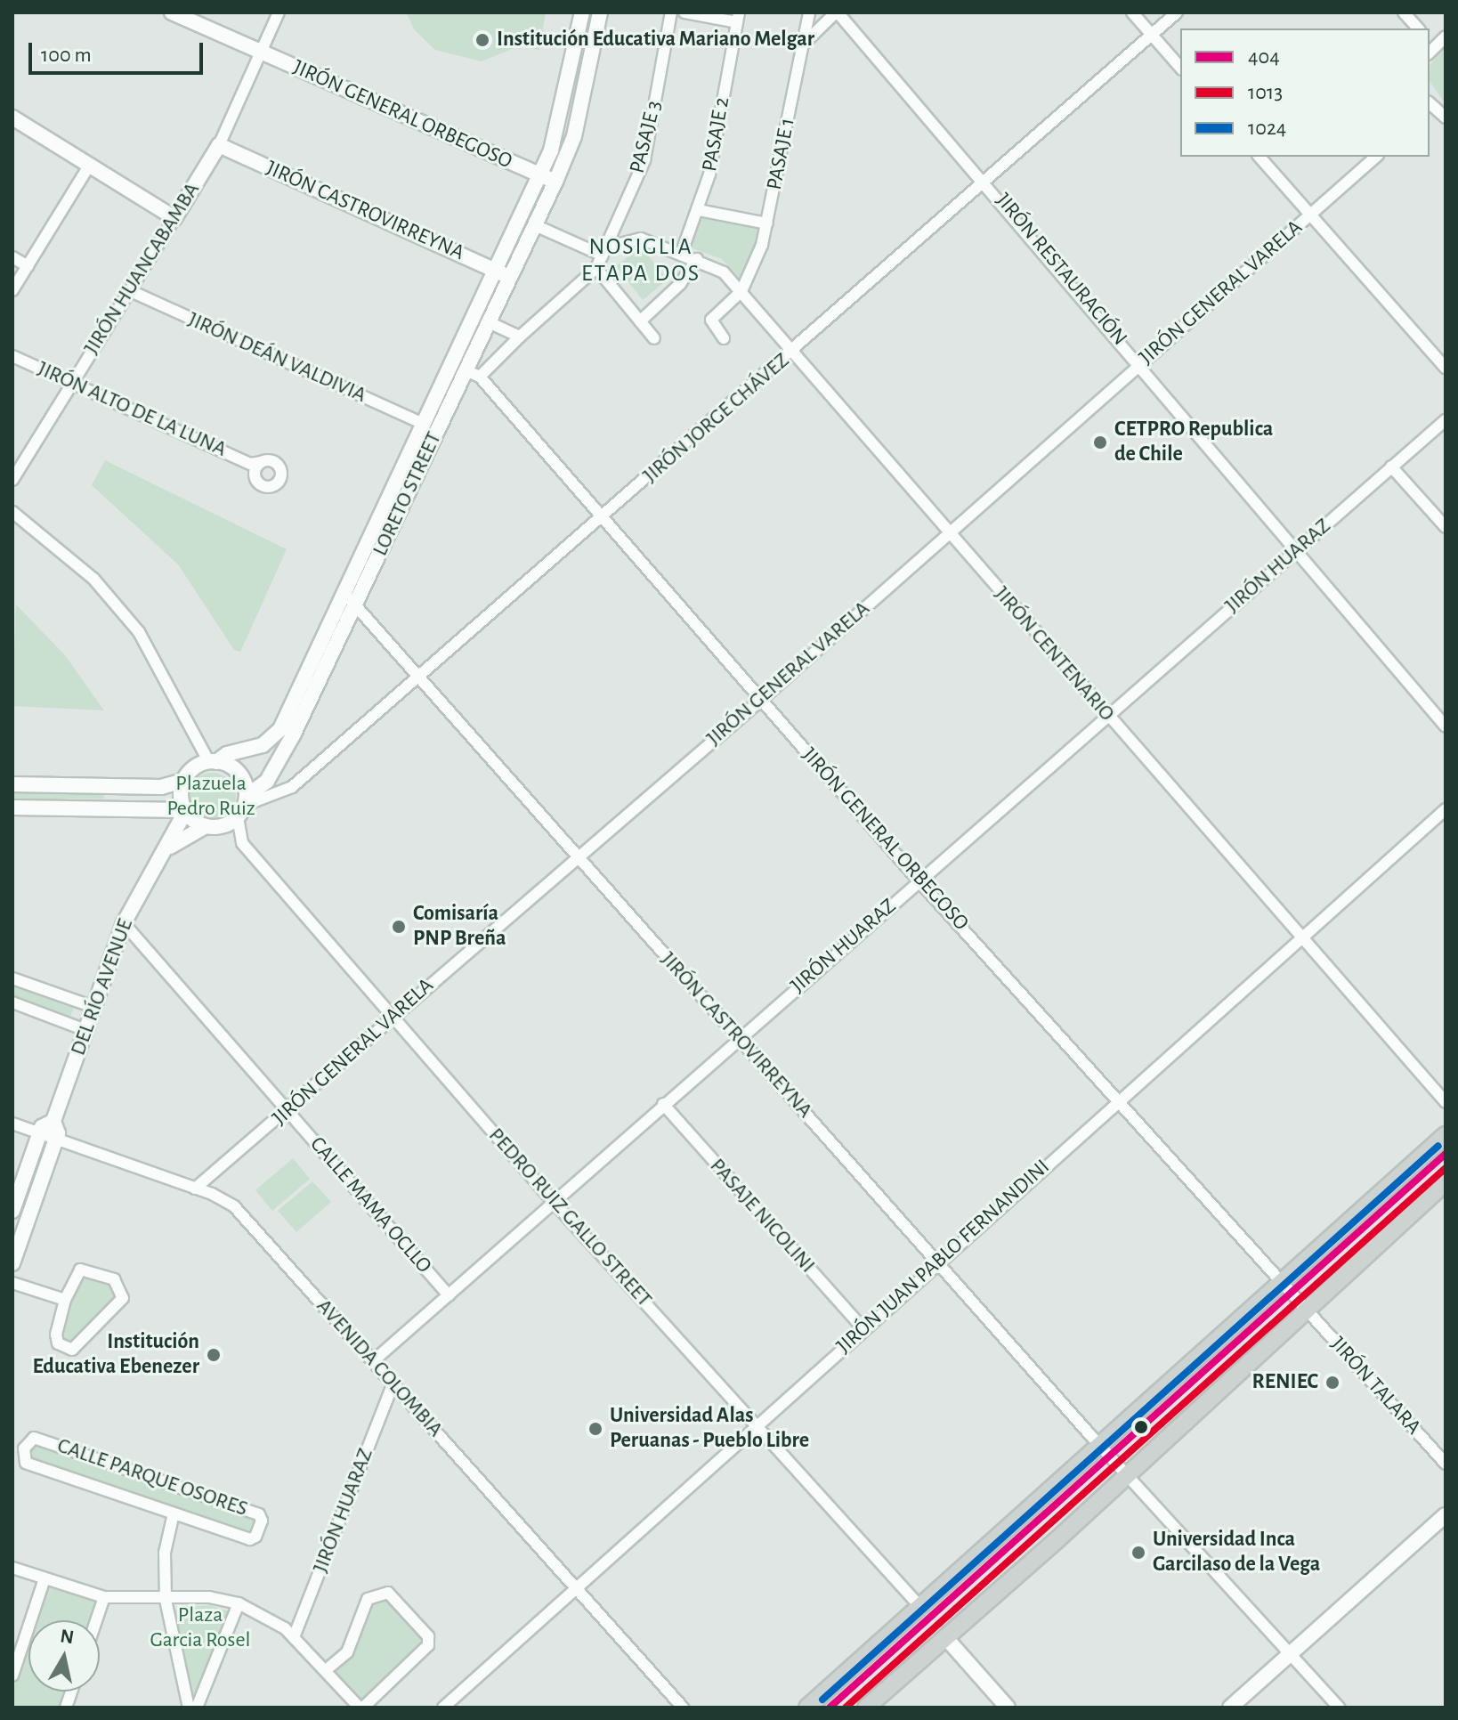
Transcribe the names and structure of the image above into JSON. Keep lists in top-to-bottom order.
{
  "streets": {
    "main road": [
      "JIRÓN GENERAL ORBEGOSO",
      "JIRÓN CASTROVIRREYNA",
      "JIRÓN HUANCABAMBA",
      "LORETO STREET",
      "DEL RÍO AVENUE"
    ],
    "street": [
      "PASAJE 2",
      "PASAJE 3",
      "PASAJE 1",
      "JIRÓN RESTAURACIÓN",
      "JIRÓN GENERAL VARELA",
      "JIRÓN DEÁN VALDIVIA",
      "JIRÓN ALTO DE LA LUNA",
      "JIRÓN JORGE CHÁVEZ",
      "JIRÓN HUARAZ",
      "JIRÓN CENTENARIO",
      "CALLE MAMA OCLLO",
      "PASAJE NICOLINI",
      "PEDRO RUIZ GALLO STREET",
      "JIRÓN JUAN PABLO FERNANDINI",
      "AVENIDA COLOMBIA",
      "JIRÓN TALARA",
      "CALLE PARQUE OSORES"
    ]
  },
  "crossings": [
    ["JIRÓN GENERAL ORBEGOSO", "JIRÓN HUANCABAMBA"],
    ["JIRÓN GENERAL ORBEGOSO", "JIRÓN GENERAL VARELA"],
    ["JIRÓN GENERAL ORBEGOSO", "JIRÓN JORGE CHÁVEZ"],
    ["JIRÓN GENERAL ORBEGOSO", "LORETO STREET"],
    ["JIRÓN GENERAL ORBEGOSO", "JIRÓN HUARAZ"],
    ["JIRÓN GENERAL ORBEGOSO", "JIRÓN JUAN PABLO FERNANDINI"],
    ["JIRÓN GENERAL ORBEGOSO", "JIRÓN TALARA"],
    ["PASAJE 2", "JIRÓN CENTENARIO"],
    ["PASAJE 3", "JIRÓN CENTENARIO"],
    ["PASAJE 1", "JIRÓN CENTENARIO"],
    ["JIRÓN CASTROVIRREYNA", "JIRÓN HUANCABAMBA"],
    ["JIRÓN CASTROVIRREYNA", "JIRÓN GENERAL VARELA"],
    ["JIRÓN CASTROVIRREYNA", "JIRÓN JORGE CHÁVEZ"],
    ["JIRÓN CASTROVIRREYNA", "LORETO STREET"],
    ["JIRÓN CASTROVIRREYNA", "JIRÓN HUARAZ"],
    ["JIRÓN CASTROVIRREYNA", "JIRÓN JUAN PABLO FERNANDINI"],
    ["JIRÓN HUANCABAMBA", "JIRÓN DEÁN VALDIVIA"],
    ["JIRÓN HUANCABAMBA", "JIRÓN ALTO DE LA LUNA"],
    ["JIRÓN RESTAURACIÓN", "JIRÓN GENERAL VARELA"],
    ["JIRÓN RESTAURACIÓN", "JIRÓN JORGE CHÁVEZ"],
    ["JIRÓN RESTAURACIÓN", "JIRÓN HUARAZ"],
    ["JIRÓN GENERAL VARELA", "JIRÓN CENTENARIO"],
    ["JIRÓN GENERAL VARELA", "CALLE MAMA OCLLO"],
    ["JIRÓN GENERAL VARELA", "PEDRO RUIZ GALLO STREET"],
    ["JIRÓN GENERAL VARELA", "AVENIDA COLOMBIA"],
    ["JIRÓN DEÁN VALDIVIA", "LORETO STREET"],
    ["JIRÓN JORGE CHÁVEZ", "LORETO STREET"],
    ["JIRÓN JORGE CHÁVEZ", "JIRÓN CENTENARIO"],
    ["JIRÓN JORGE CHÁVEZ", "DEL RÍO AVENUE"],
    ["JIRÓN JORGE CHÁVEZ", "PEDRO RUIZ GALLO STREET"],
    ["LORETO STREET", "DEL RÍO AVENUE"],
    ["LORETO STREET", "PEDRO RUIZ GALLO STREET"],
    ["JIRÓN HUARAZ", "JIRÓN CENTENARIO"],
    ["JIRÓN HUARAZ", "CALLE MAMA OCLLO"],
    ["JIRÓN HUARAZ", "PASAJE NICOLINI"],
    ["JIRÓN HUARAZ", "PEDRO RUIZ GALLO STREET"],
    ["JIRÓN HUARAZ", "AVENIDA COLOMBIA"],
    ["JIRÓN CENTENARIO", "JIRÓN JUAN PABLO FERNANDINI"],
    ["DEL RÍO AVENUE", "CALLE MAMA OCLLO"],
    ["DEL RÍO AVENUE", "PEDRO RUIZ GALLO STREET"],
    ["DEL RÍO AVENUE", "AVENIDA COLOMBIA"],
    ["PASAJE NICOLINI", "JIRÓN JUAN PABLO FERNANDINI"],
    ["PEDRO RUIZ GALLO STREET", "JIRÓN JUAN PABLO FERNANDINI"],
    ["JIRÓN JUAN PABLO FERNANDINI", "AVENIDA COLOMBIA"]
  ],
  "districts": ["NOSIGLIA ETAPA DOS"],
  "parks": ["Plazuela Pedro Ruiz", "Plaza Garcia Rosel"],
  "places": [
    "Institución Educativa Mariano Melgar",
    "CETPRO Republica de Chile",
    "Comisaría PNP Breña",
    "Institución Educativa Ebenezer",
    "RENIEC",
    "Universidad Alas Peruanas - Pueblo Libre",
    "Universidad Inca Garcilaso de la Vega"
  ],
  "lines": ["transit line 1024", "transit line 404", "transit line 1013"],
  "legend": ["404", "1013", "1024"],
  "scale_bar": "100 m",
  "north": "top"
}
